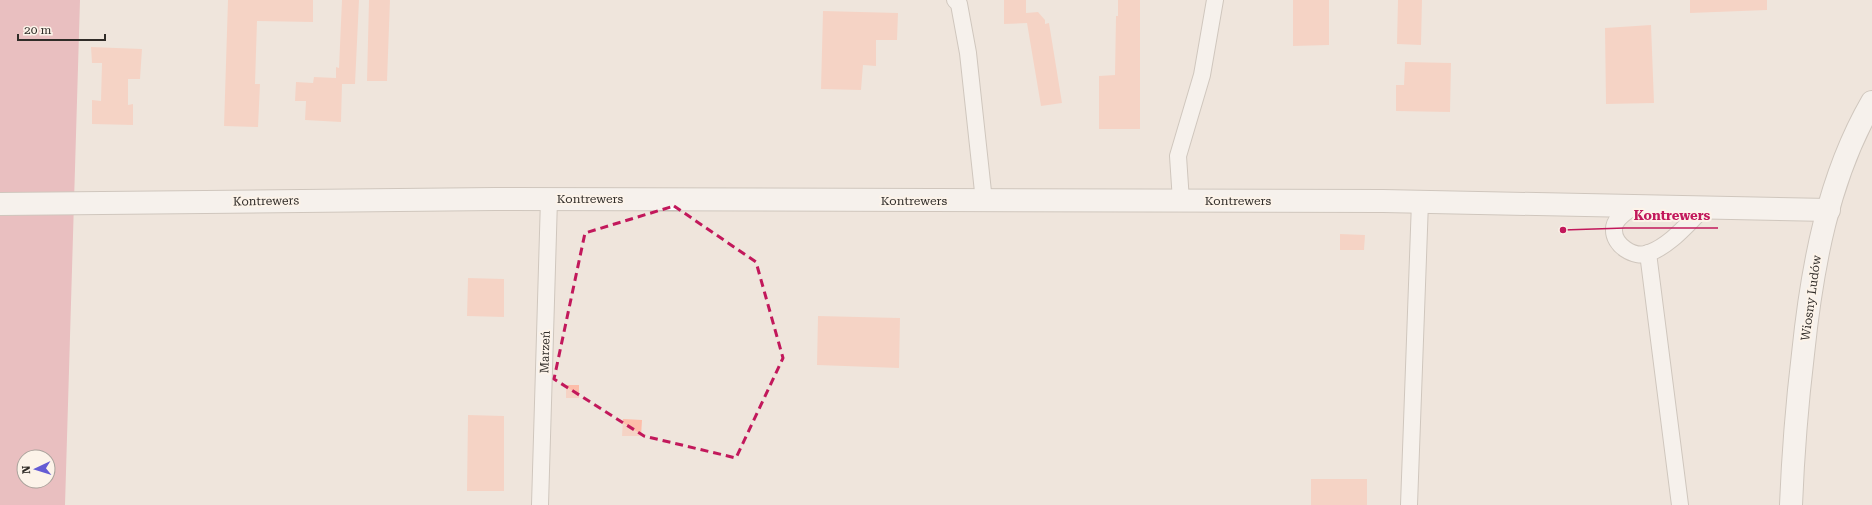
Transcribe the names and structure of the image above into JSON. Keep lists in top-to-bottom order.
{
  "streets": {
    "street": ["Kontrewers", "Wiosny Ludów"],
    "lane": ["Marzeń"]
  },
  "crossings": [
    ["Kontrewers", "Wiosny Ludów"],
    ["Kontrewers", "Marzeń"]
  ],
  "places": ["Kontrewers"],
  "scale_bar": "20 m",
  "north": "left"
}
